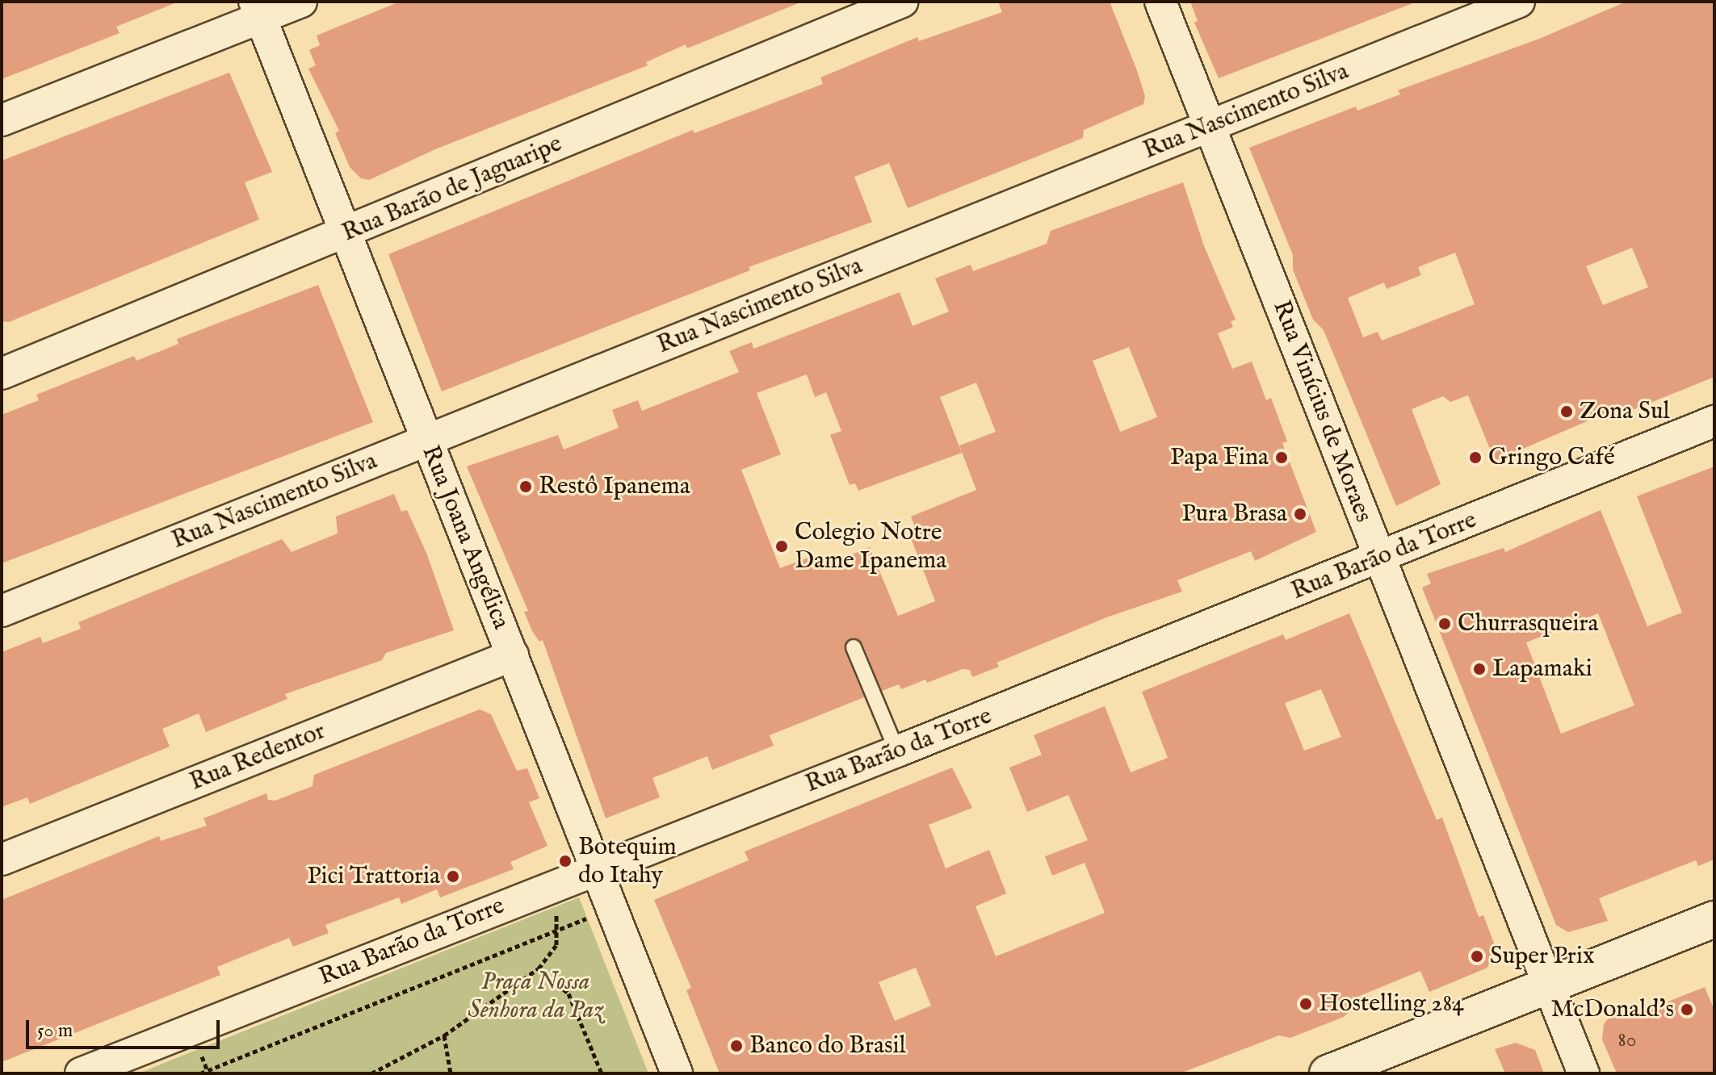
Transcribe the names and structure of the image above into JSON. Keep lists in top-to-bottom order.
{
  "streets": {
    "street": [
      "Rua Nascimento Silva",
      "Rua Barão de Jaguaripe",
      "Rua Vinícius de Moraes",
      "Rua Joana Angélica",
      "Rua Barão da Torre",
      "Rua Redentor"
    ]
  },
  "crossings": [
    ["Rua Nascimento Silva", "Rua Vinícius de Moraes"],
    ["Rua Nascimento Silva", "Rua Joana Angélica"],
    ["Rua Barão de Jaguaripe", "Rua Joana Angélica"],
    ["Rua Vinícius de Moraes", "Rua Barão da Torre"],
    ["Rua Joana Angélica", "Rua Barão da Torre"],
    ["Rua Joana Angélica", "Rua Redentor"]
  ],
  "parks": ["Praça Nossa Senhora da Paz"],
  "places": [
    "Zona Sul",
    "Papa Fina",
    "Gringo Café",
    "Restô Ipanema",
    "Pura Brasa",
    "Colegio Notre Dame Ipanema",
    "Churrasqueira",
    "Lapamaki",
    "Botequim do Itahy",
    "Pici Trattoria",
    "Super Prix",
    "Hostelling 284",
    "McDonald's",
    "Banco do Brasil"
  ],
  "house_numbers": ["80"],
  "scale_bar": "50 m"
}
